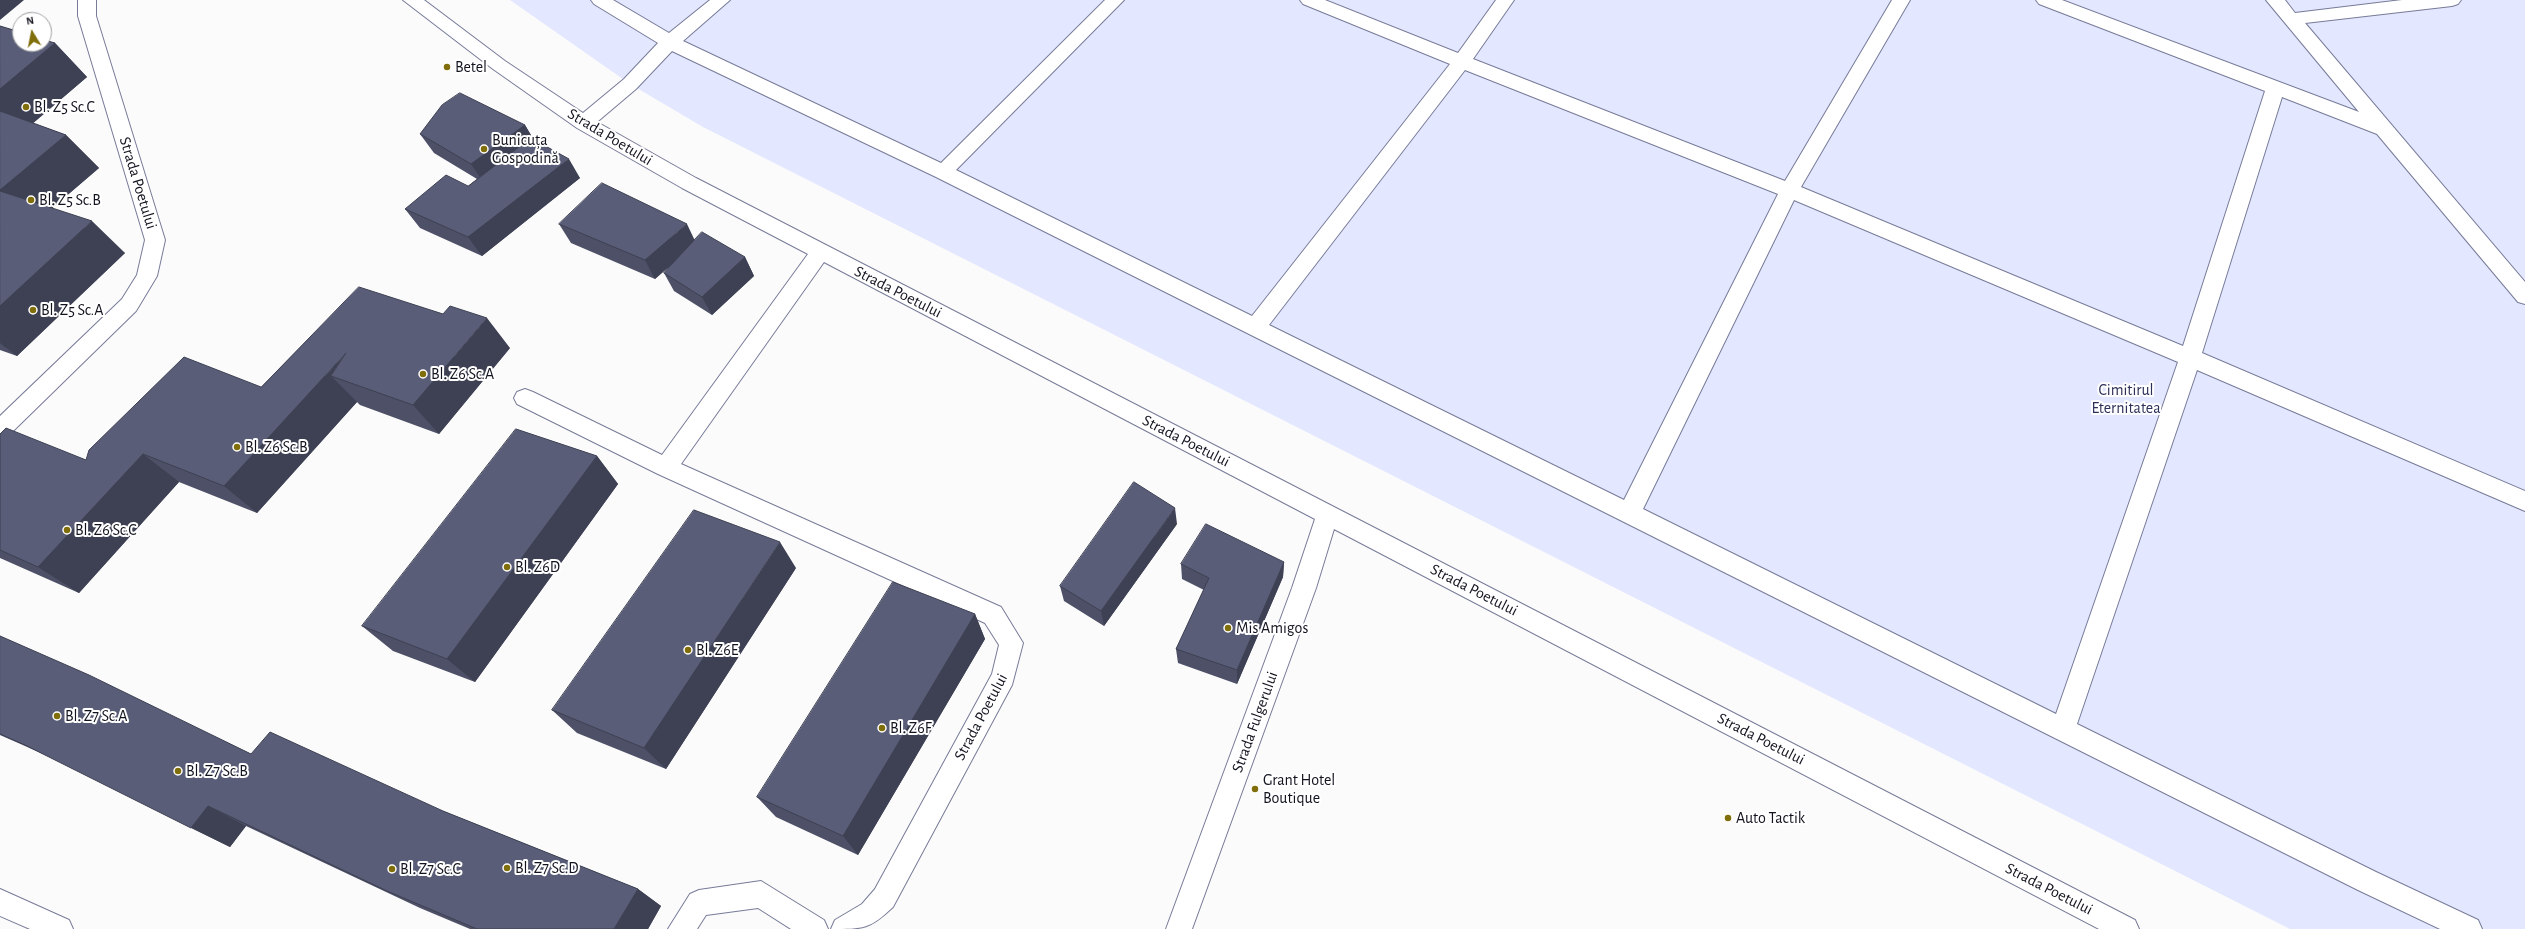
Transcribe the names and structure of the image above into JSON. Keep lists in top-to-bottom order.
{
  "streets": {
    "street": ["Strada Poetului", "Strada Fulgerului"]
  },
  "crossings": [
    ["Strada Poetului", "Strada Fulgerului"]
  ],
  "parks": ["Cimitirul Eternitatea"],
  "places": [
    "Betel",
    "Bl. Z5 Sc.C",
    "Bunicuța Gospodină",
    "Bl. Z5 Sc.B",
    "Bl. Z5 Sc.A",
    "Bl. Z6 Sc.A",
    "Bl. Z6 Sc.B",
    "Bl. Z6 Sc.C",
    "Bl. Z6D",
    "Mis Amigos",
    "Bl. Z6E",
    "Bl. Z7 Sc.A",
    "Bl. Z6F",
    "Bl. Z7 Sc.B",
    "Grant Hotel Boutique",
    "Auto Tactik",
    "Bl. Z7 Sc.D",
    "Bl. Z7 Sc.C"
  ],
  "north": "top"
}
